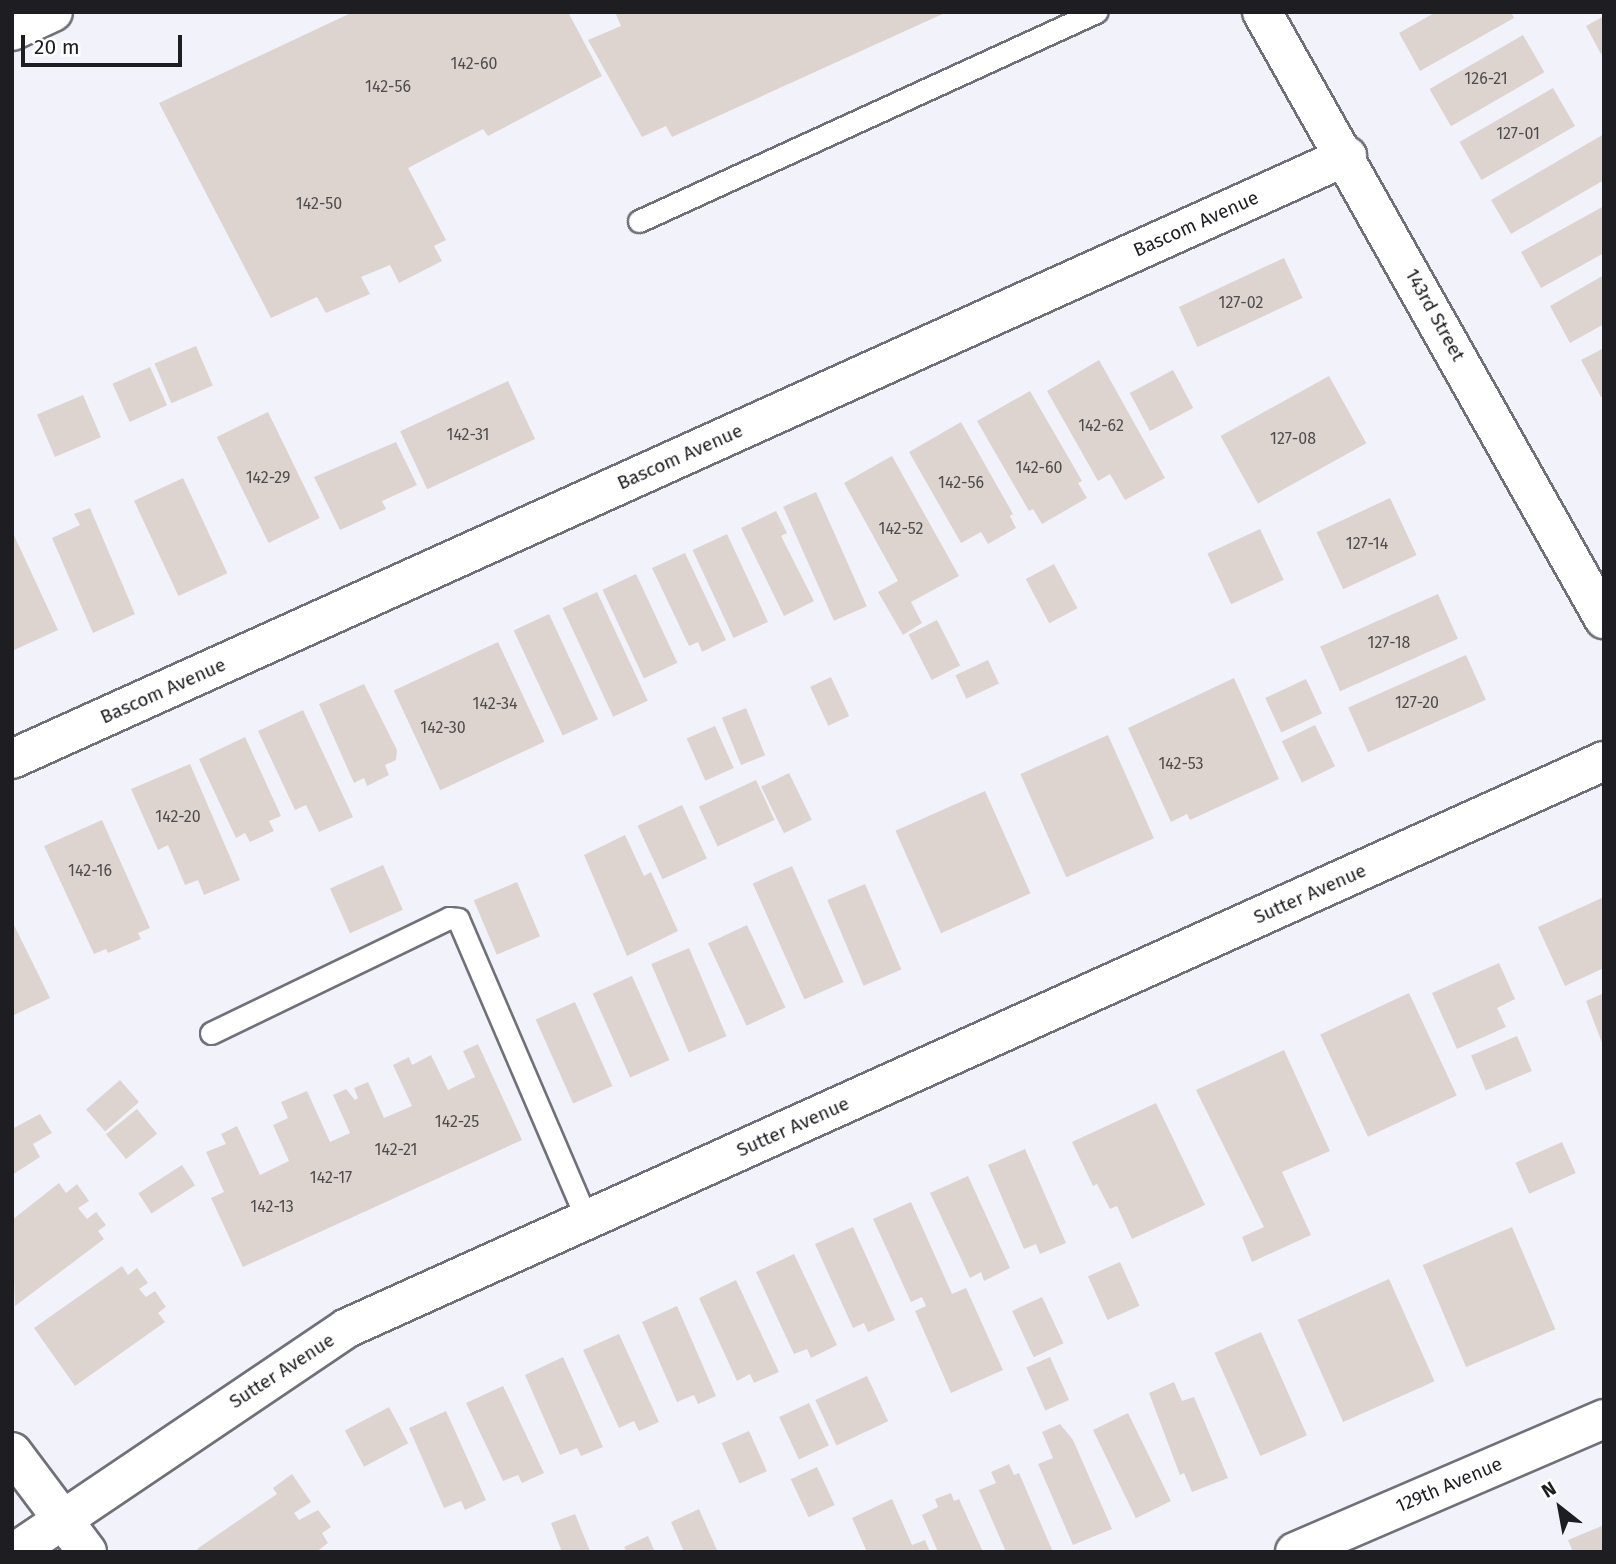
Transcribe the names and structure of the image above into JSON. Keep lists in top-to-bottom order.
{
  "streets": {
    "street": [
      "Bascom Avenue",
      "143rd Street",
      "Sutter Avenue",
      "129th Avenue"
    ]
  },
  "crossings": [
    ["Bascom Avenue", "143rd Street"]
  ],
  "house_numbers": [
    "142-60",
    "126-21",
    "142-56",
    "127-01",
    "142-50",
    "127-02",
    "142-62",
    "142-31",
    "127-08",
    "142-60",
    "142-29",
    "142-56",
    "142-52",
    "127-14",
    "127-18",
    "127-20",
    "142-34",
    "142-30",
    "142-53",
    "142-20",
    "142-16",
    "142-25",
    "142-21",
    "142-17",
    "142-13"
  ],
  "scale_bar": "20 m",
  "north": "top left"
}
